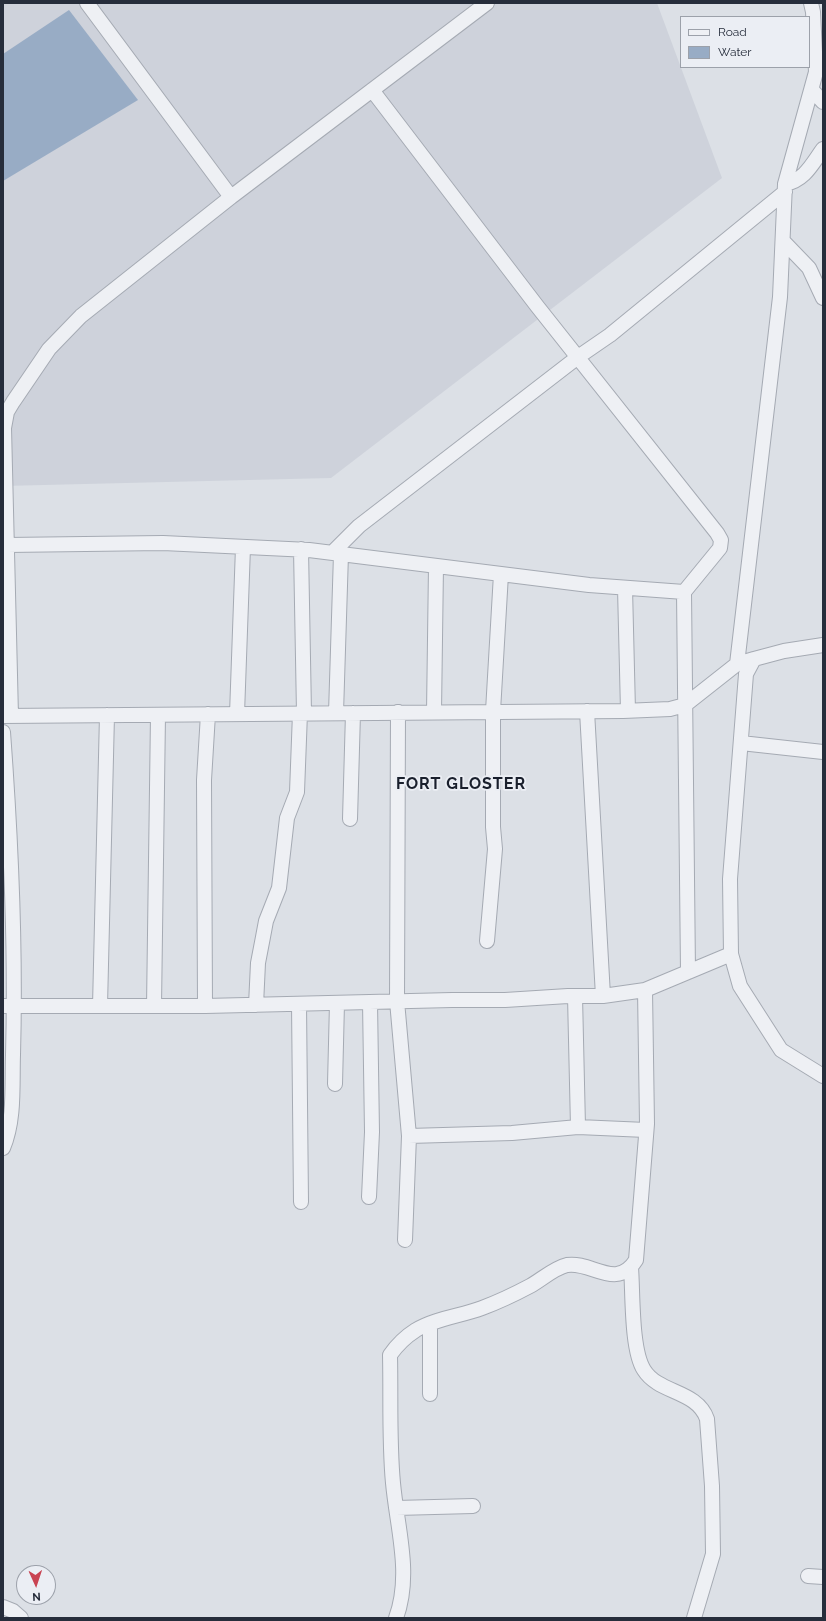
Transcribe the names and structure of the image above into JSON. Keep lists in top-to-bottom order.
{
  "districts": ["FORT GLOSTER"],
  "legend": ["Road", "Water"],
  "north": "bottom"
}
